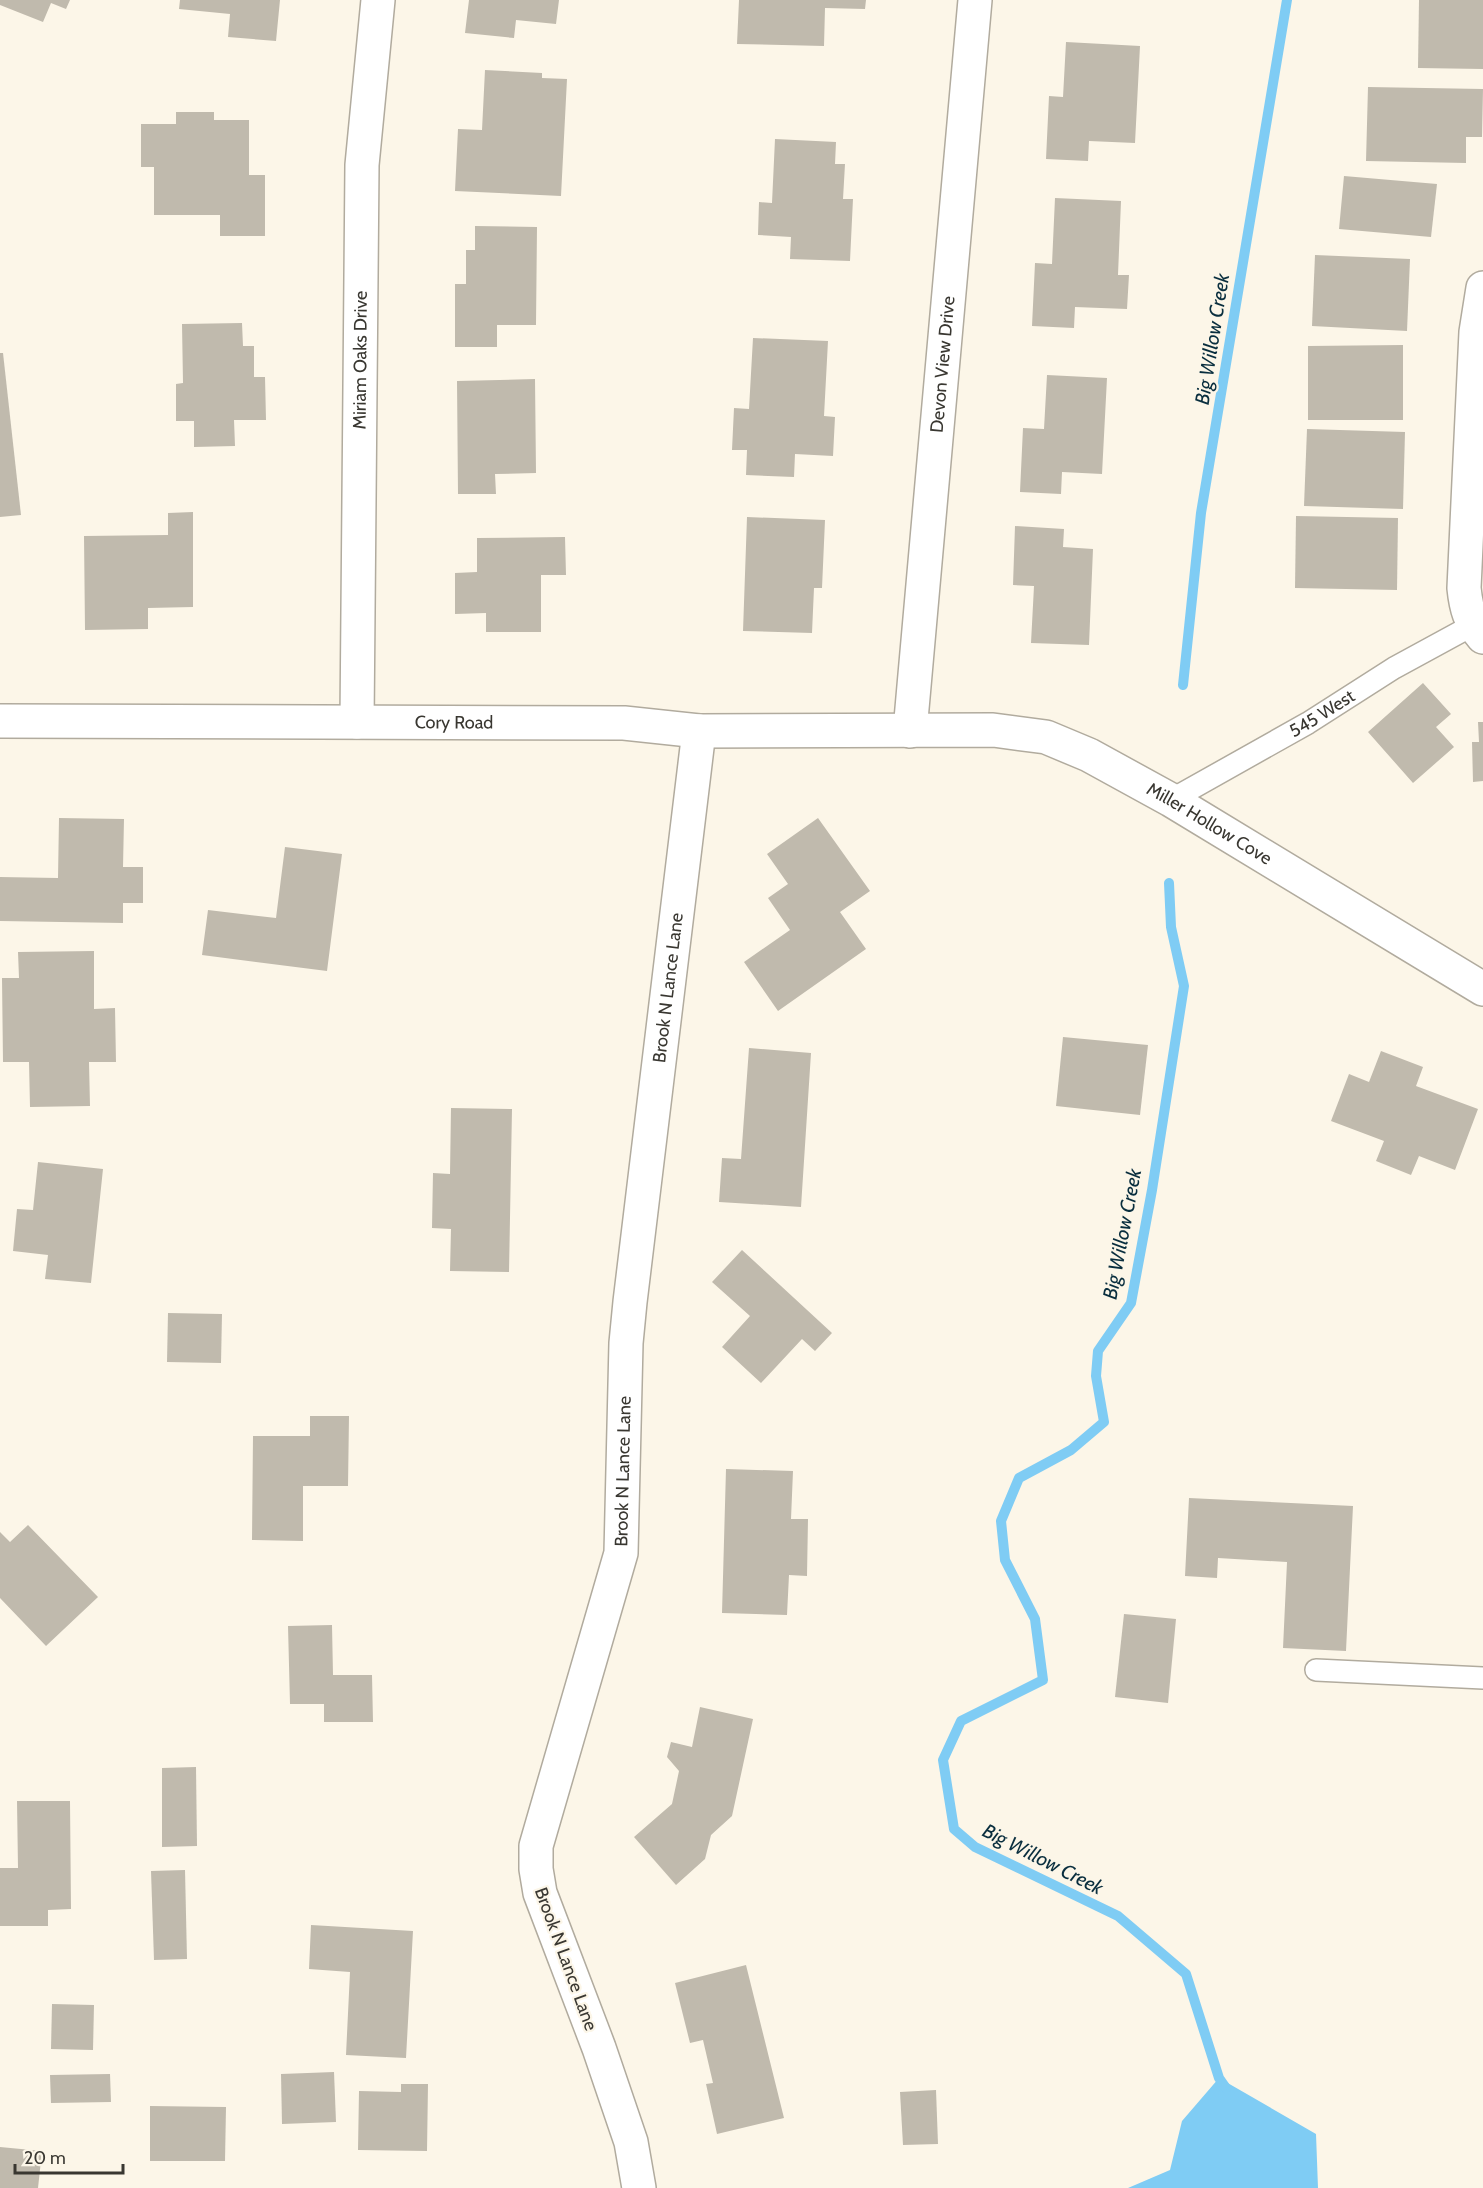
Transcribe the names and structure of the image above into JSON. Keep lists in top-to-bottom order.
{
  "streets": {
    "street": [
      "Miriam Oaks Drive",
      "Devon View Drive",
      "Cory Road",
      "Miller Hollow Cove",
      "Brook N Lance Lane"
    ],
    "lane": ["545 West"]
  },
  "crossings": [
    ["Miriam Oaks Drive", "Cory Road"],
    ["Devon View Drive", "Cory Road"],
    ["Devon View Drive", "Miller Hollow Cove"],
    ["545 West", "Miller Hollow Cove"],
    ["Cory Road", "Miller Hollow Cove"],
    ["Cory Road", "Brook N Lance Lane"]
  ],
  "water": ["Big Willow Creek"],
  "scale_bar": "20 m"
}
